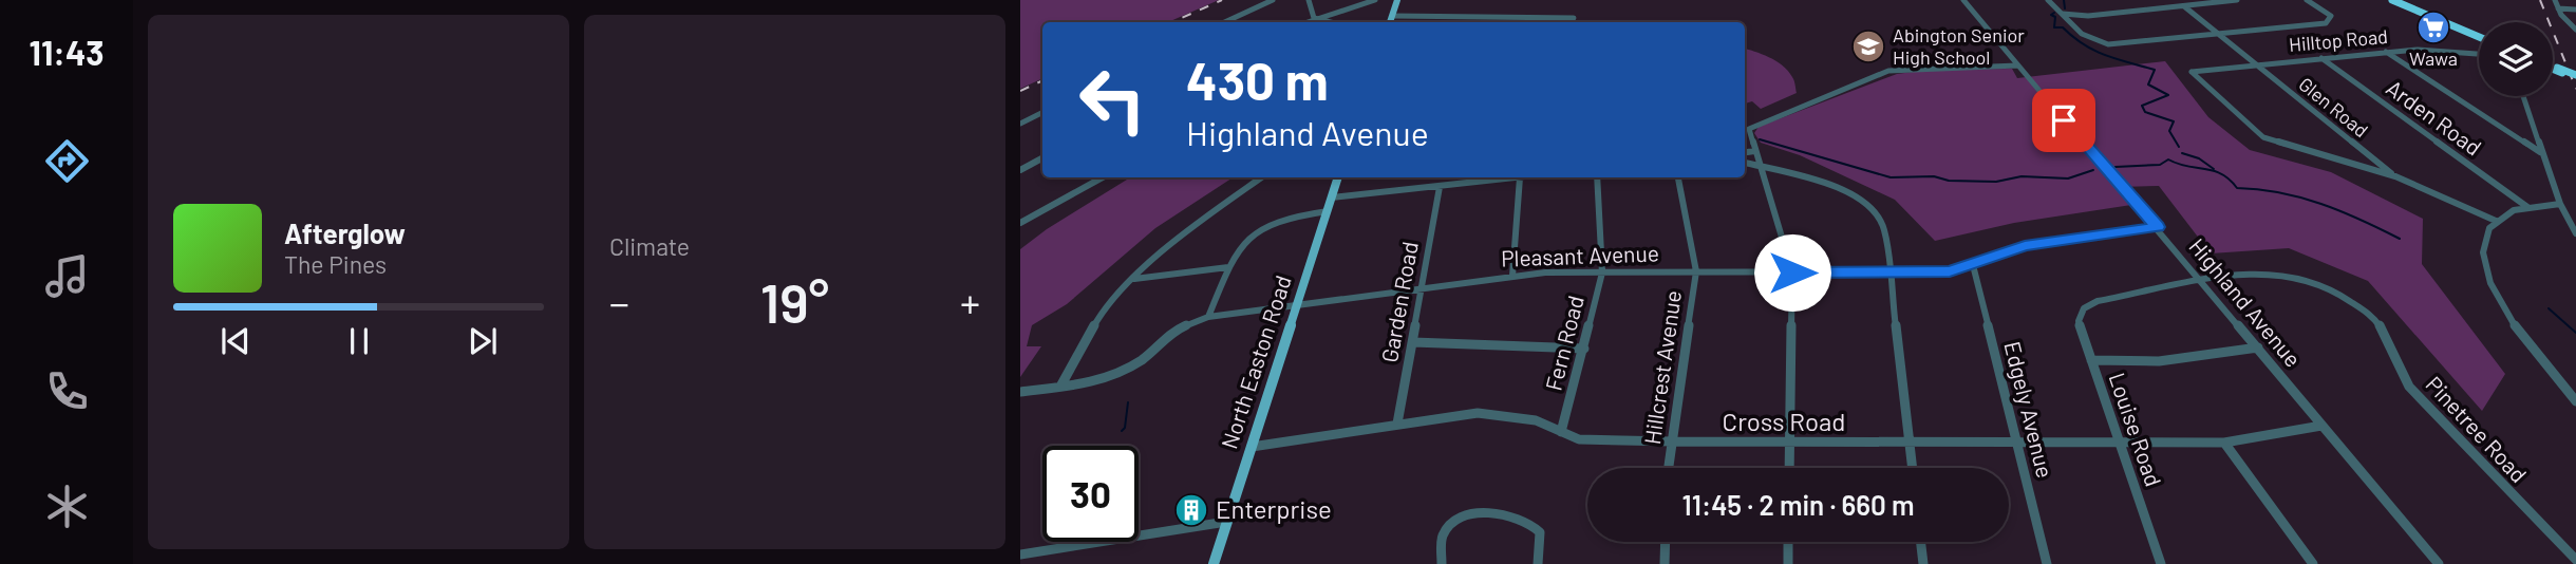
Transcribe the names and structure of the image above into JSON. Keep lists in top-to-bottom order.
{
  "streets": {
    "main road": ["North Easton Road"],
    "street": [
      "Hilltop Road",
      "Glen Road",
      "Arden Road",
      "Pleasant Avenue",
      "Garden Road",
      "Highland Avenue",
      "Fern Road",
      "Hillcrest Avenue",
      "Edgely Avenue",
      "Cross Road",
      "Louise Road",
      "Pinetree Road"
    ]
  },
  "crossings": [
    ["Hilltop Road", "Glen Road"],
    ["Hilltop Road", "Arden Road"],
    ["Pleasant Avenue", "Garden Road"],
    ["Pleasant Avenue", "Highland Avenue"],
    ["Pleasant Avenue", "Fern Road"],
    ["Pleasant Avenue", "North Easton Road"],
    ["Pleasant Avenue", "Hillcrest Avenue"],
    ["Pleasant Avenue", "Edgely Avenue"],
    ["Garden Road", "Cross Road"],
    ["Highland Avenue", "Cross Road"],
    ["Highland Avenue", "Pinetree Road"],
    ["Fern Road", "Cross Road"],
    ["North Easton Road", "Cross Road"],
    ["Hillcrest Avenue", "Cross Road"],
    ["Edgely Avenue", "Cross Road"],
    ["Cross Road", "Louise Road"],
    ["Louise Road", "Pinetree Road"]
  ],
  "places": {
    "supermarket": ["Wawa"],
    "school or university": ["Abington Senior High School"],
    "building": ["Enterprise"]
  },
  "page": {
    "tabs": "11:43",
    "tile": "Climate",
    "turn": ["430 m", "Highland Avenue"],
    "song": ["Afterglow", "The Pines"],
    "heat": ["−", "19°", "+"],
    "limit": "30",
    "trip": "11:45 · 2 min · 660 m"
  }
}
